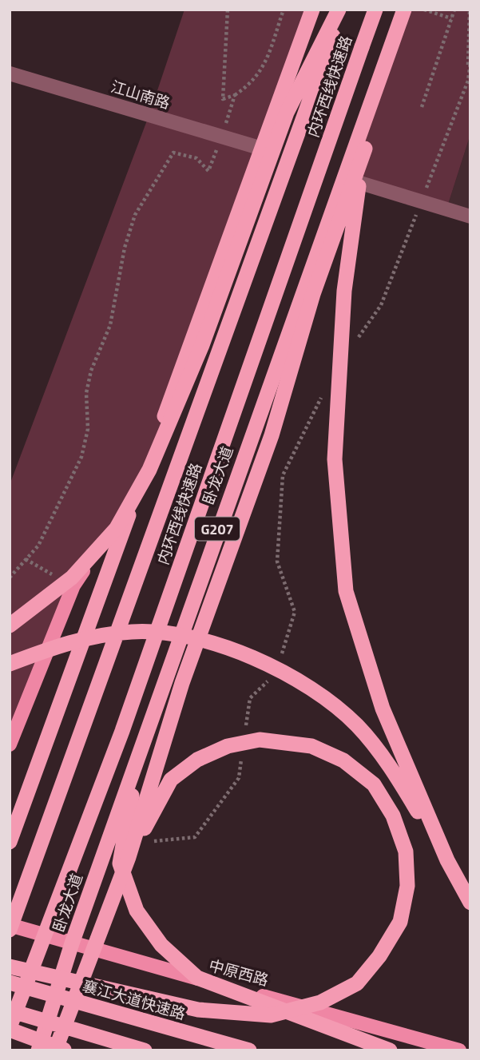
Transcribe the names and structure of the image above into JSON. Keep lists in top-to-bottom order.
{
  "streets": {
    "highway": [
      "内环西线快速路",
      "卧龙大道",
      "G207",
      "襄江大道快速路"
    ],
    "main road": ["中原西路"],
    "street": ["江山南路"]
  },
  "crossings": [
    ["卧龙大道", "中原西路"]
  ]
}
